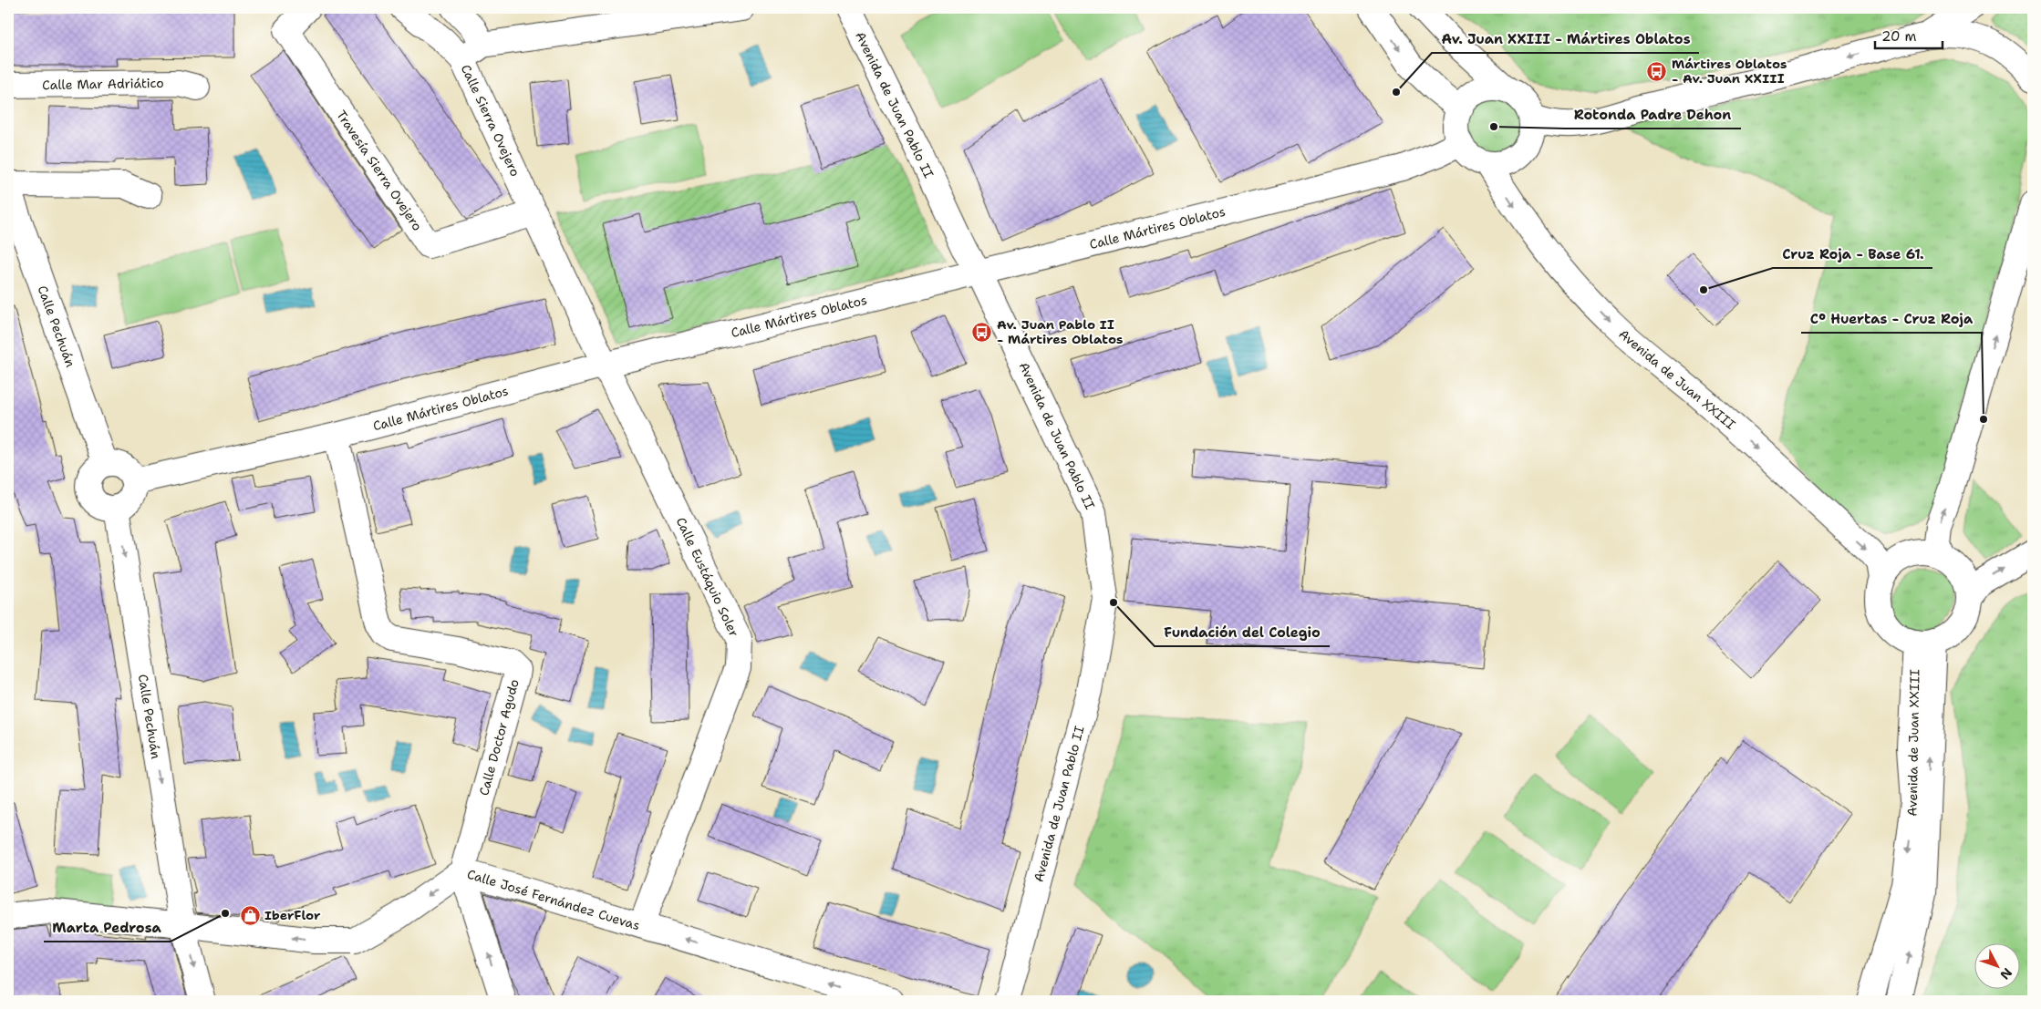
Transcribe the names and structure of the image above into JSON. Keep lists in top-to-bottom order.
{
  "streets": {
    "street": [
      "Calle Mar Adriático",
      "Avenida de Juan Pablo II",
      "Calle Sierra Ovejero",
      "Travesía Sierra Ovejero",
      "Calle Mártires Oblatos",
      "Calle Pechuán",
      "Avenida de Juan XXIII",
      "Calle Eustáquio Soler",
      "Calle Doctor Agudo",
      "Calle José Fernández Cuevas"
    ]
  },
  "crossings": [
    ["Avenida de Juan Pablo II", "Calle Mártires Oblatos"],
    ["Calle Sierra Ovejero", "Travesía Sierra Ovejero"],
    ["Calle Sierra Ovejero", "Calle Mártires Oblatos"],
    ["Calle Sierra Ovejero", "Calle Eustáquio Soler"],
    ["Calle Mártires Oblatos", "Calle Pechuán"],
    ["Calle Mártires Oblatos", "Avenida de Juan XXIII"],
    ["Calle Mártires Oblatos", "Calle Eustáquio Soler"],
    ["Calle Mártires Oblatos", "Calle Doctor Agudo"],
    ["Calle Pechuán", "Calle José Fernández Cuevas"],
    ["Calle Eustáquio Soler", "Calle José Fernández Cuevas"],
    ["Calle Doctor Agudo", "Calle José Fernández Cuevas"]
  ],
  "one_way": ["Calle Pechuán", "Calle José Fernández Cuevas"],
  "places": {
    "bus stop": ["Mártires Oblatos - Av. Juan XXIII", "Av. Juan Pablo II - Mártires Oblatos"],
    "other": [
      "Av. Juan XXIII - Mártires Oblatos",
      "Rotonda Padre Dehon",
      "Cruz Roja - Base 61.",
      "Cº Huertas - Cruz Roja",
      "Fundación del Colegio",
      "Marta Pedrosa"
    ],
    "shop": ["IberFlor"]
  },
  "scale_bar": "20 m",
  "north": "bottom right"
}
